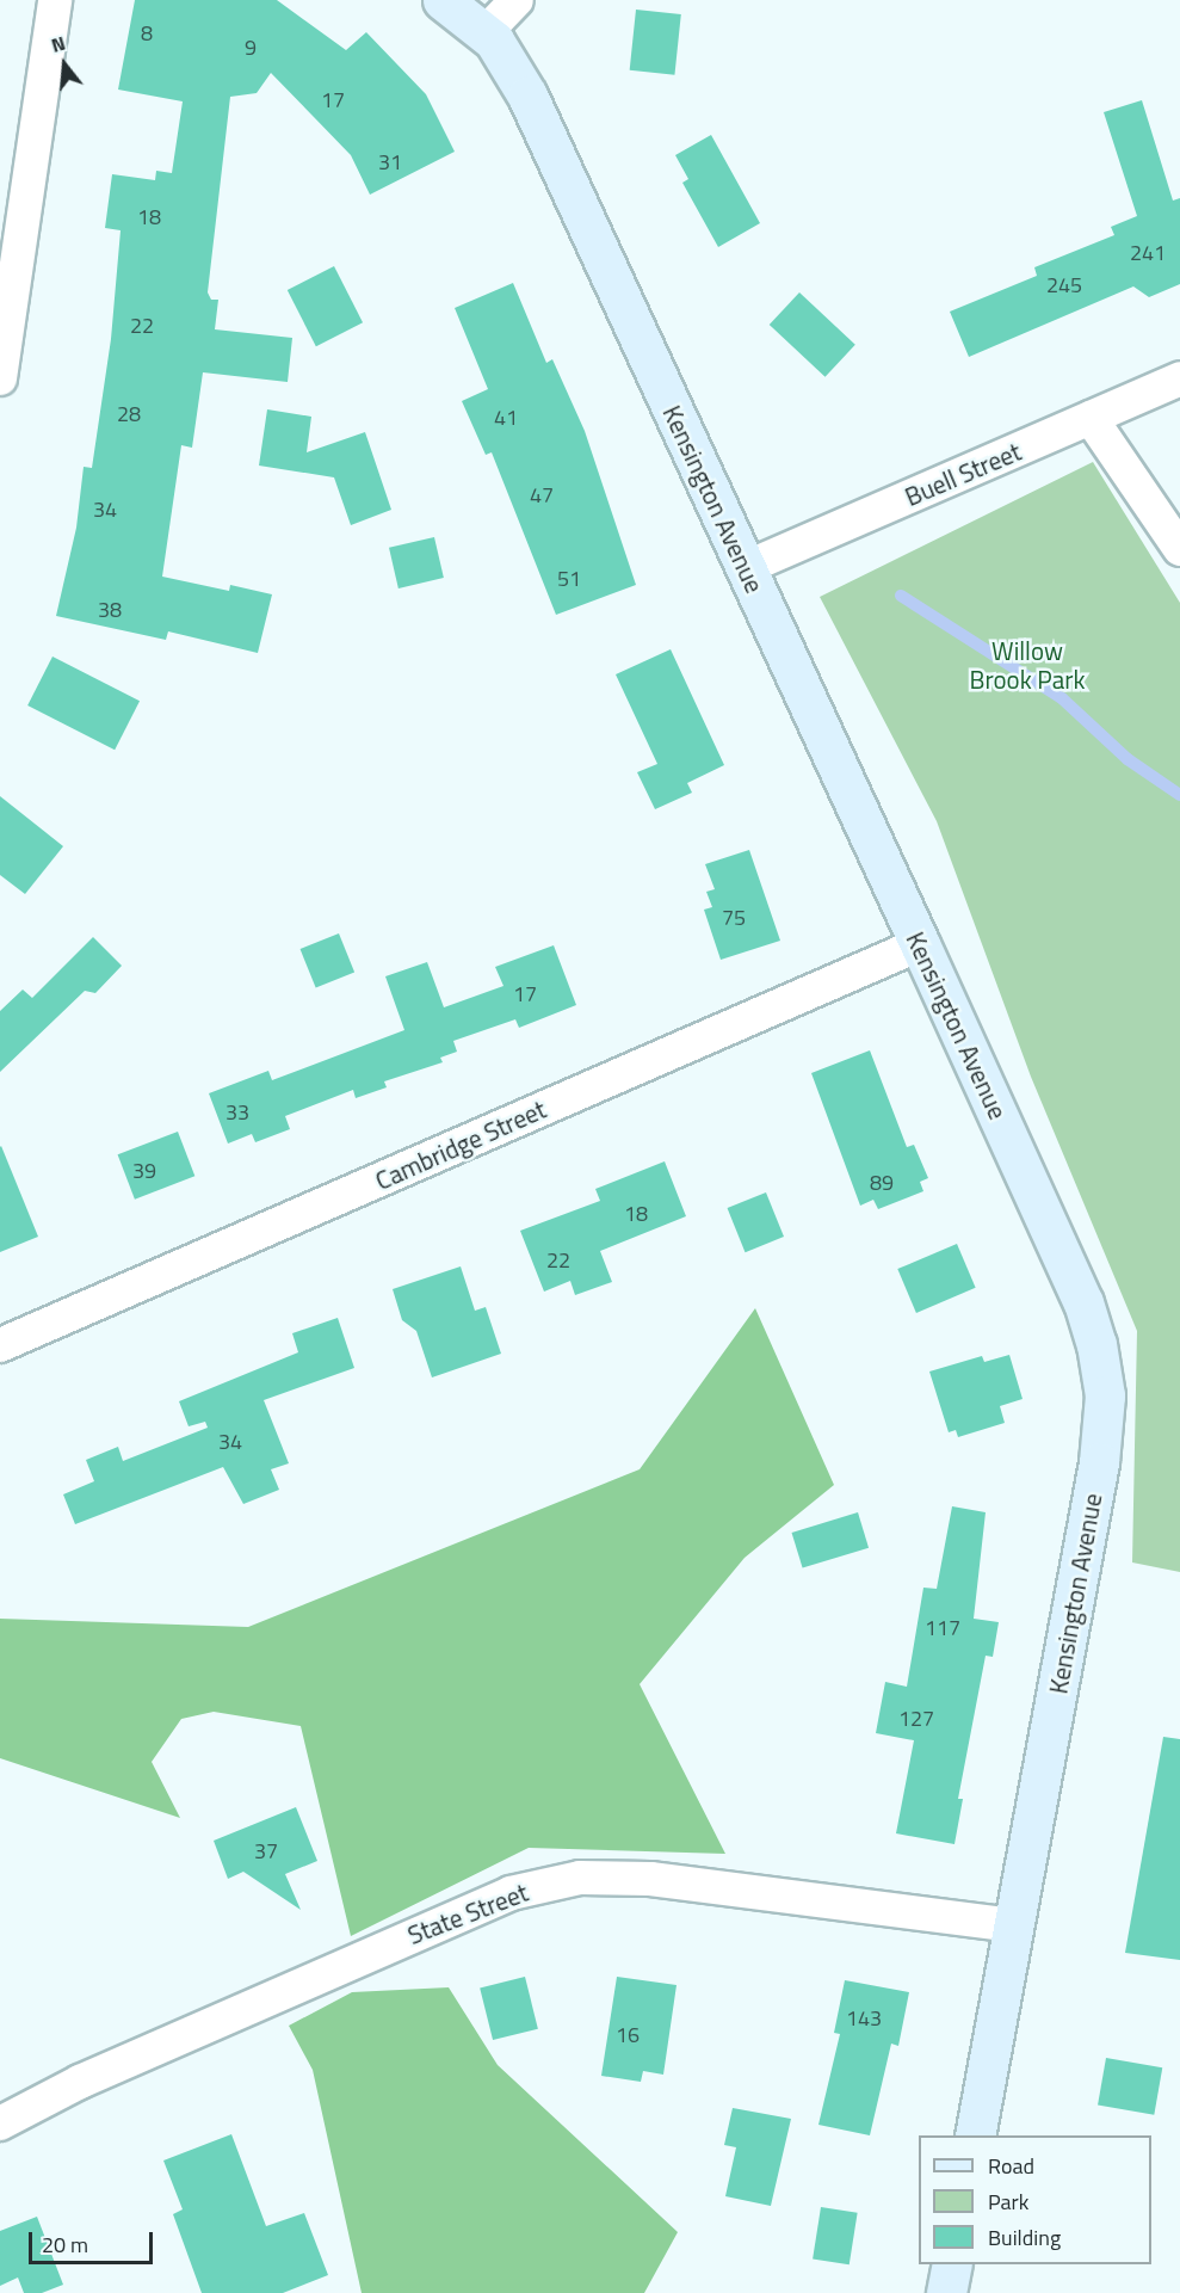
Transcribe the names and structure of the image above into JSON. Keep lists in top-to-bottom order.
{
  "streets": {
    "main road": ["Kensington Avenue"],
    "street": ["Buell Street", "Cambridge Street", "State Street"]
  },
  "crossings": [
    ["Buell Street", "Kensington Avenue"],
    ["Kensington Avenue", "Cambridge Street"],
    ["Kensington Avenue", "State Street"]
  ],
  "parks": ["Willow Brook Park"],
  "house_numbers": [
    "8",
    "9",
    "17",
    "31",
    "18",
    "241",
    "245",
    "22",
    "28",
    "41",
    "47",
    "34",
    "51",
    "38",
    "75",
    "17",
    "33",
    "39",
    "89",
    "18",
    "22",
    "34",
    "117",
    "127",
    "37",
    "143",
    "16"
  ],
  "legend": ["Road", "Park", "Building"],
  "scale_bar": "20 m",
  "north": "top"
}
